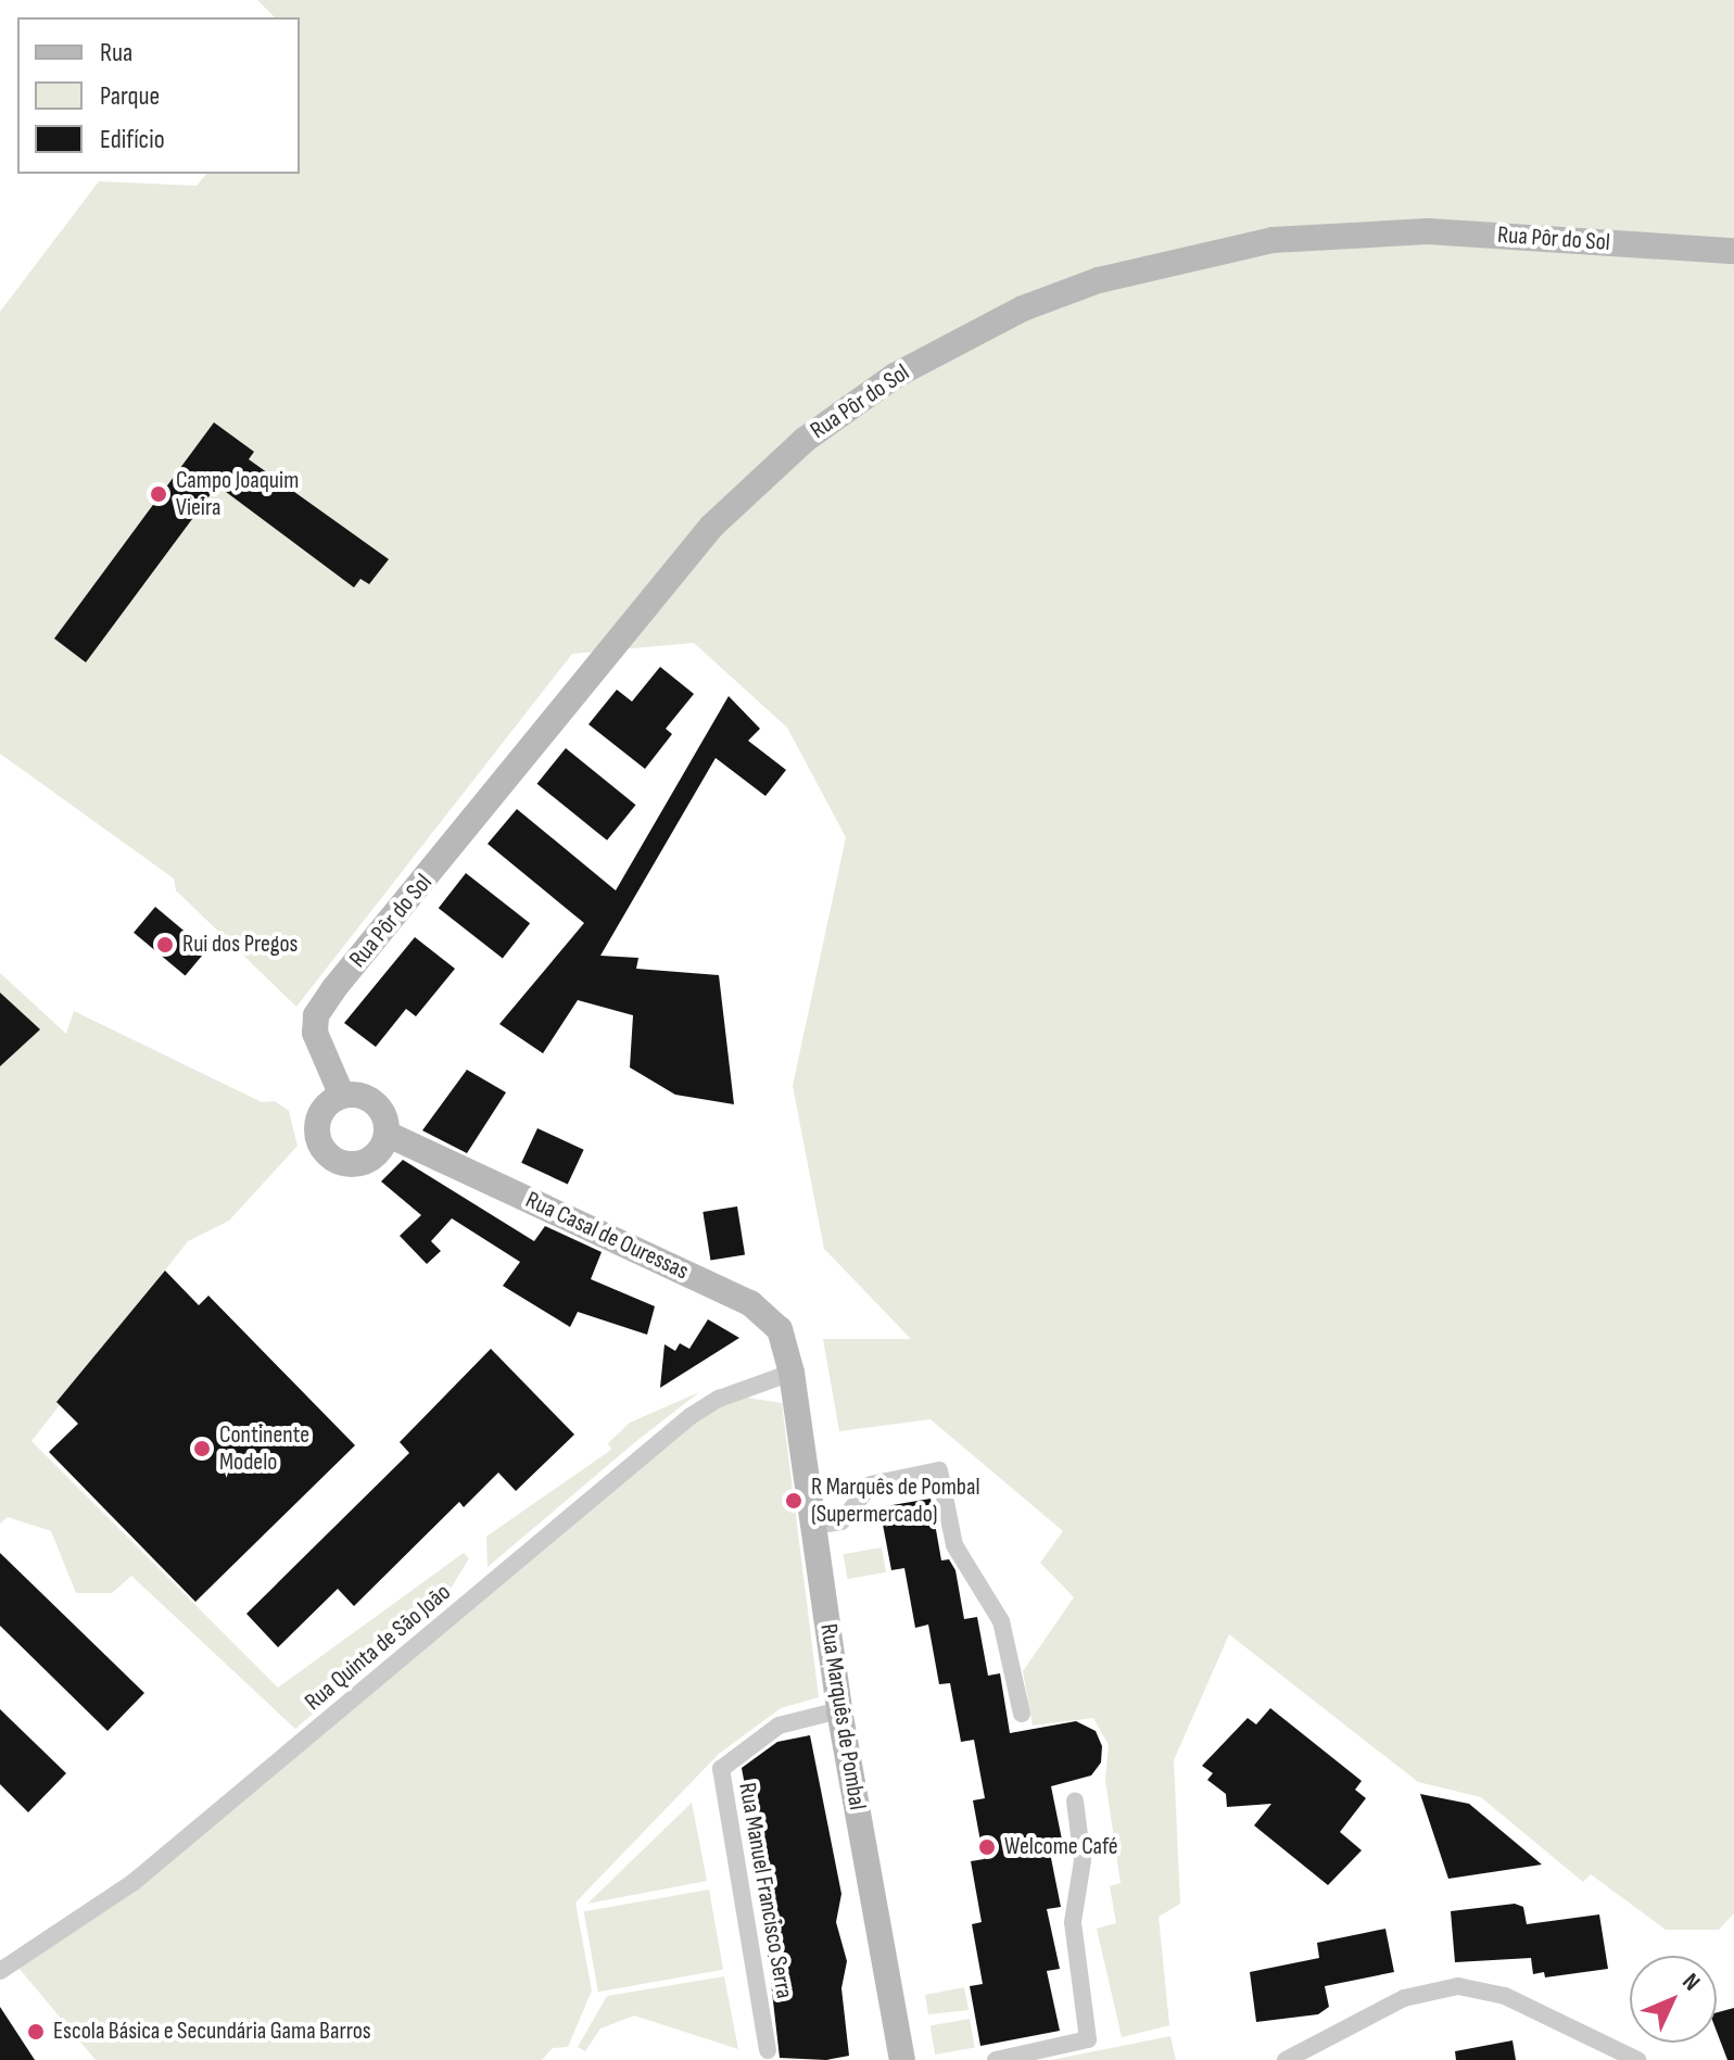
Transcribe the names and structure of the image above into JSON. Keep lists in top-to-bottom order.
{
  "streets": {
    "street": [
      "Rua Pôr do Sol",
      "Rua Casal de Ouressas",
      "Rua Quinta de São João",
      "Rua Marquês de Pombal",
      "Rua Manuel Francisco Serra"
    ]
  },
  "crossings": [
    ["Rua Pôr do Sol", "Rua Casal de Ouressas"],
    ["Rua Casal de Ouressas", "Rua Quinta de São João"],
    ["Rua Casal de Ouressas", "Rua Marquês de Pombal"],
    ["Rua Quinta de São João", "Rua Marquês de Pombal"],
    ["Rua Marquês de Pombal", "Rua Manuel Francisco Serra"]
  ],
  "places": [
    "Campo Joaquim Vieira",
    "Rui dos Pregos",
    "Continente Modelo",
    "R Marquês de Pombal (Supermercado)",
    "Welcome Café",
    "Escola Básica e Secundária Gama Barros"
  ],
  "legend": ["Rua", "Parque", "Edifício"],
  "north": "top right"
}
